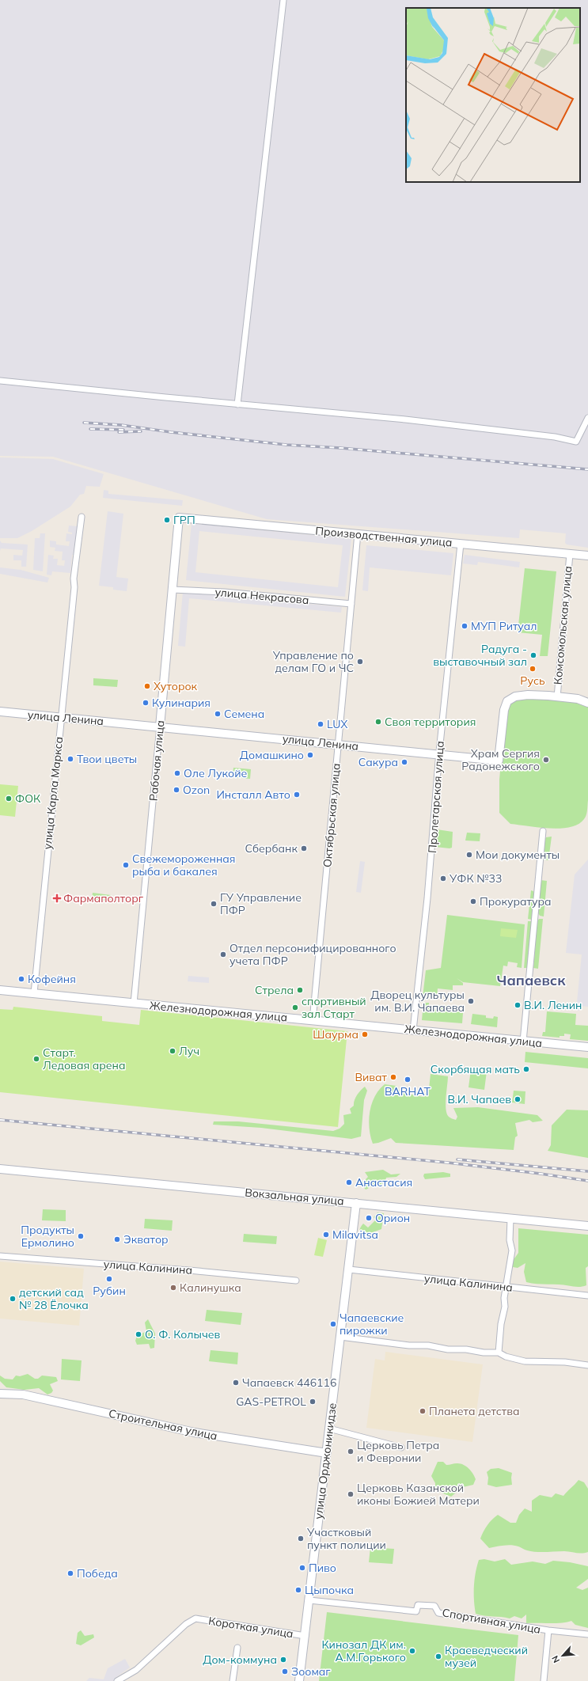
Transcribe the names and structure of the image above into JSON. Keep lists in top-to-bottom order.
{
  "streets": {
    "street": [
      "Производственная улица",
      "улица Некрасова",
      "Комсомольская улица",
      "улица Ленина",
      "Рабочая улица",
      "улица Карла Маркса",
      "Пролетарская улица",
      "Октябрьская улица",
      "Железнодорожная улица",
      "Вокзальная улица",
      "улица Калинина",
      "Строительная улица",
      "улица Орджоникидзе",
      "Спортивная улица",
      "Короткая улица"
    ]
  },
  "crossings": [
    ["Производственная улица", "Комсомольская улица"],
    ["Производственная улица", "Рабочая улица"],
    ["Производственная улица", "Пролетарская улица"],
    ["Производственная улица", "Октябрьская улица"],
    ["улица Некрасова", "Рабочая улица"],
    ["улица Некрасова", "Октябрьская улица"],
    ["Комсомольская улица", "улица Ленина"],
    ["улица Ленина", "Рабочая улица"],
    ["улица Ленина", "улица Карла Маркса"],
    ["улица Ленина", "Пролетарская улица"],
    ["улица Ленина", "Октябрьская улица"],
    ["Рабочая улица", "Железнодорожная улица"],
    ["улица Карла Маркса", "Железнодорожная улица"],
    ["Пролетарская улица", "Железнодорожная улица"],
    ["Октябрьская улица", "Железнодорожная улица"],
    ["Вокзальная улица", "улица Орджоникидзе"],
    ["улица Калинина", "улица Орджоникидзе"],
    ["Строительная улица", "улица Орджоникидзе"],
    ["улица Орджоникидзе", "Спортивная улица"],
    ["улица Орджоникидзе", "Короткая улица"]
  ],
  "districts": ["Чапаевск"],
  "places": {
    "other": [
      "ГРП",
      "МУП Ритуал",
      "Радуга - выставочный зал",
      "Управление по делам ГО и ЧС",
      "Русь",
      "Хуторок",
      "Кулинария",
      "Семена",
      "Своя территория",
      "LUX",
      "Домашкино",
      "Твои цветы",
      "Храм Сергия Радонежского",
      "Сакура",
      "Оле Лукойе",
      "Ozon",
      "Инсталл Авто",
      "ФОК",
      "Сбербанк",
      "Мои документы",
      "Свежемороженная рыба и бакалея",
      "УФК №33",
      "Прокуратура",
      "ГУ Управление ПФР",
      "Отдел персонифицированного учета ПФР",
      "Кофейня",
      "Стрела",
      "Дворец культуры им. В.И. Чапаева",
      "В.И. Ленин",
      "спортивный зал Старт",
      "Шаурма",
      "Луч",
      "Старт. Ледовая арена",
      "Скорбящая мать",
      "Виват",
      "BARHAT",
      "В.И. Чапаев",
      "Анастасия",
      "Орион",
      "Milavitsa",
      "Продукты Ермолино",
      "Экватор",
      "Рубин",
      "Калинушка",
      "детский сад № 28 Ёлочка",
      "Чапаевские пирожки",
      "О. Ф. Колычев",
      "Чапаевск 446116",
      "GAS-PETROL",
      "Планета детства",
      "Церковь Петра и Февронии",
      "Церковь Казанской иконы Божией Матери",
      "Участковый пункт полиции",
      "Пиво",
      "Победа",
      "Цыпочка",
      "Кинозал ДК им. А.М.Горького",
      "Краеведческий музей",
      "Дом-коммуна",
      "Зоомаг"
    ],
    "health": ["Фармаполторг"]
  },
  "north": "bottom left"
}
